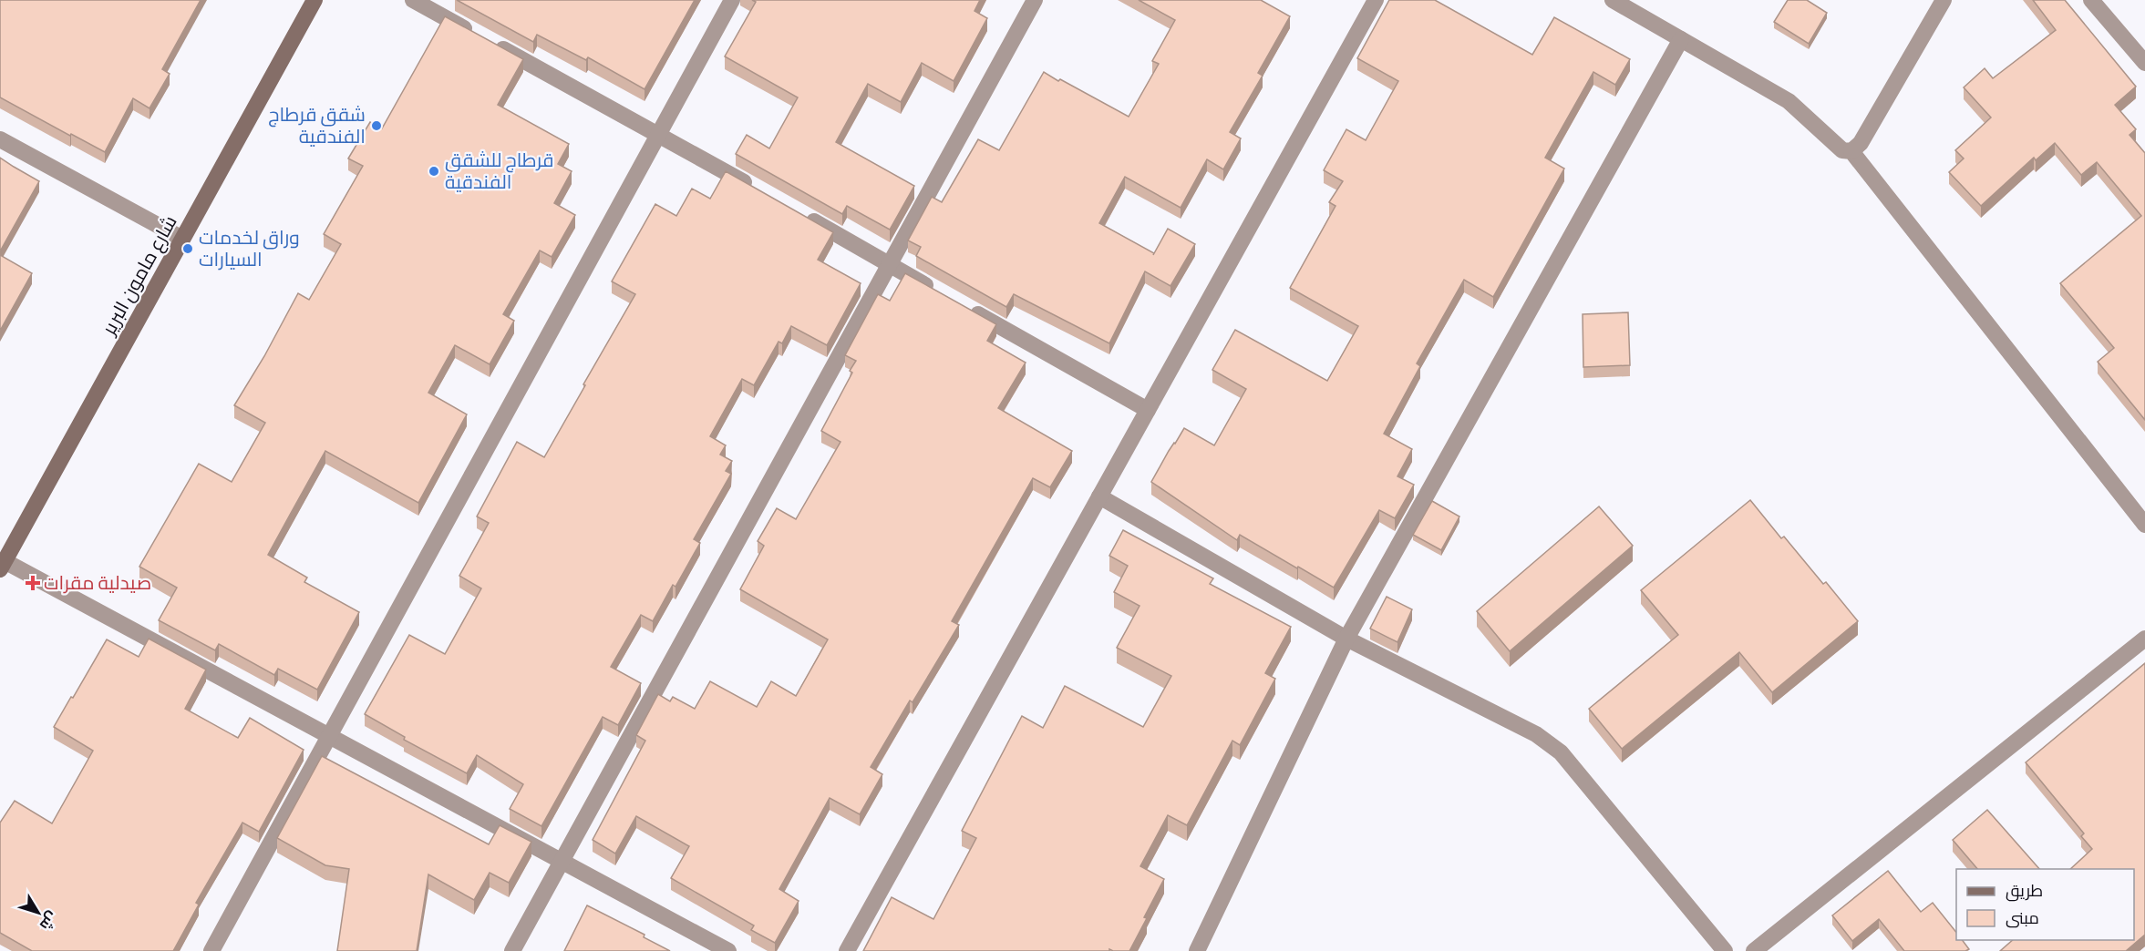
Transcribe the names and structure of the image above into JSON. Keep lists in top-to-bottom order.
{
  "streets": {
    "street": ["شارع مامون البرير"]
  },
  "places": {
    "other": ["شقق قرطاج الفندقية", "قرطاج للشقق الفندقية", "وراق لخدمات السيارات"],
    "health": ["صيدلية مقرات"]
  },
  "legend": ["طريق", "مبنى"],
  "north": "bottom right"
}
